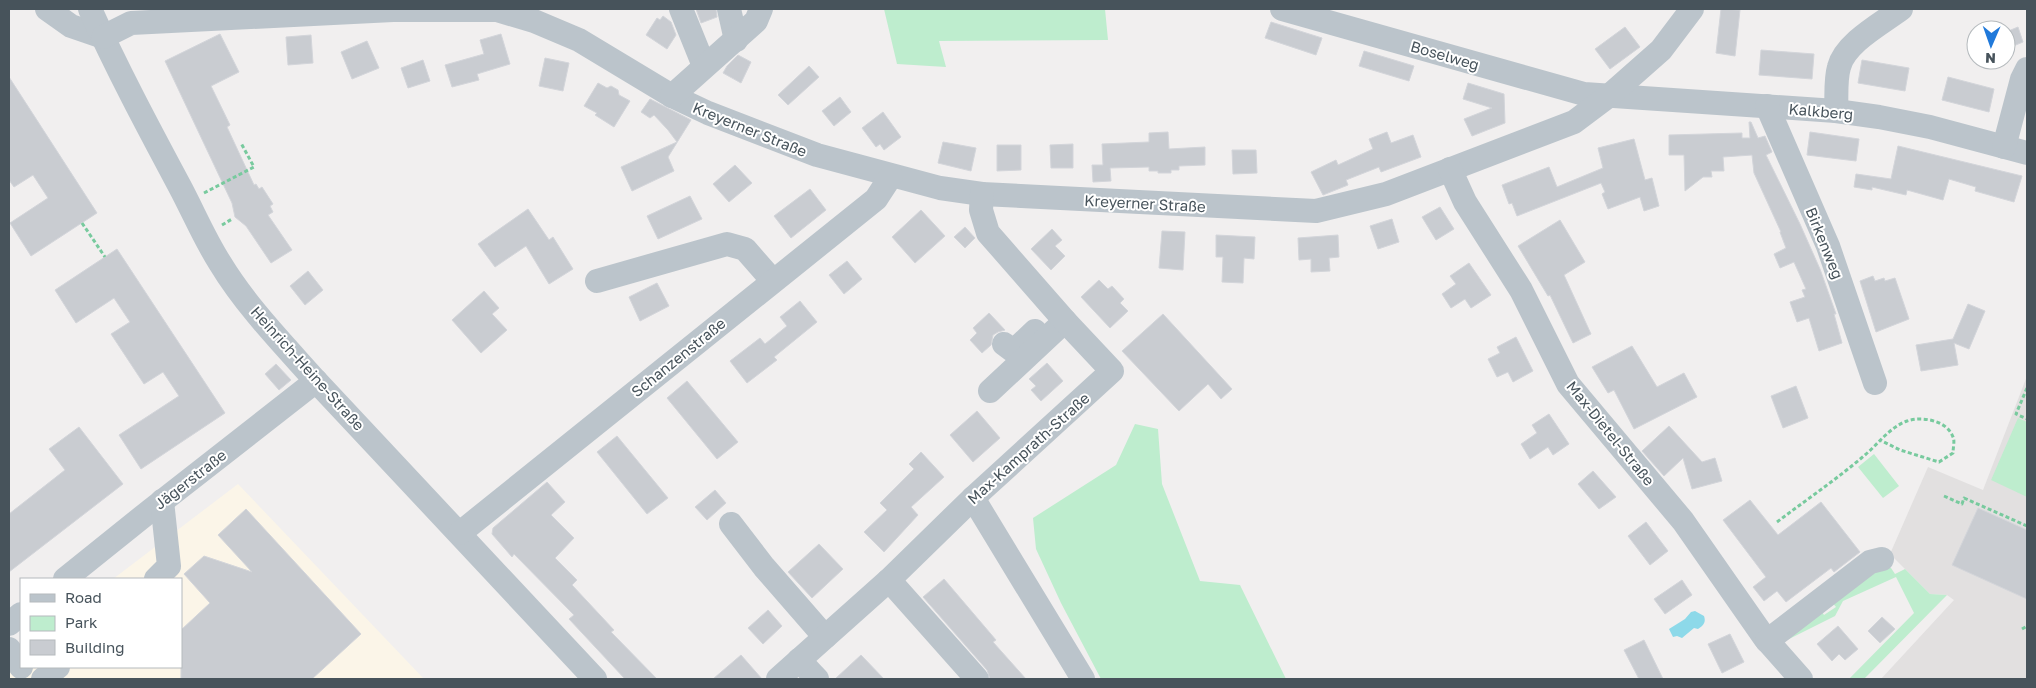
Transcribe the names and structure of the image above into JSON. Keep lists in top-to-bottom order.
{
  "streets": {
    "street": [
      "Boselweg",
      "Kalkberg",
      "Kreyerner Straße",
      "Birkenweg",
      "Schanzenstraße",
      "Heinrich-Heine-Straße",
      "Max-Dietel-Straße",
      "Max-Kamprath-Straße",
      "Jägerstraße"
    ]
  },
  "crossings": [
    ["Boselweg", "Kalkberg"],
    ["Boselweg", "Kreyerner Straße"],
    ["Kalkberg", "Kreyerner Straße"],
    ["Kalkberg", "Birkenweg"],
    ["Kreyerner Straße", "Schanzenstraße"],
    ["Kreyerner Straße", "Heinrich-Heine-Straße"],
    ["Kreyerner Straße", "Max-Dietel-Straße"],
    ["Kreyerner Straße", "Max-Kamprath-Straße"],
    ["Schanzenstraße", "Heinrich-Heine-Straße"],
    ["Heinrich-Heine-Straße", "Jägerstraße"]
  ],
  "legend": ["Road", "Park", "Building"],
  "north": "bottom"
}
